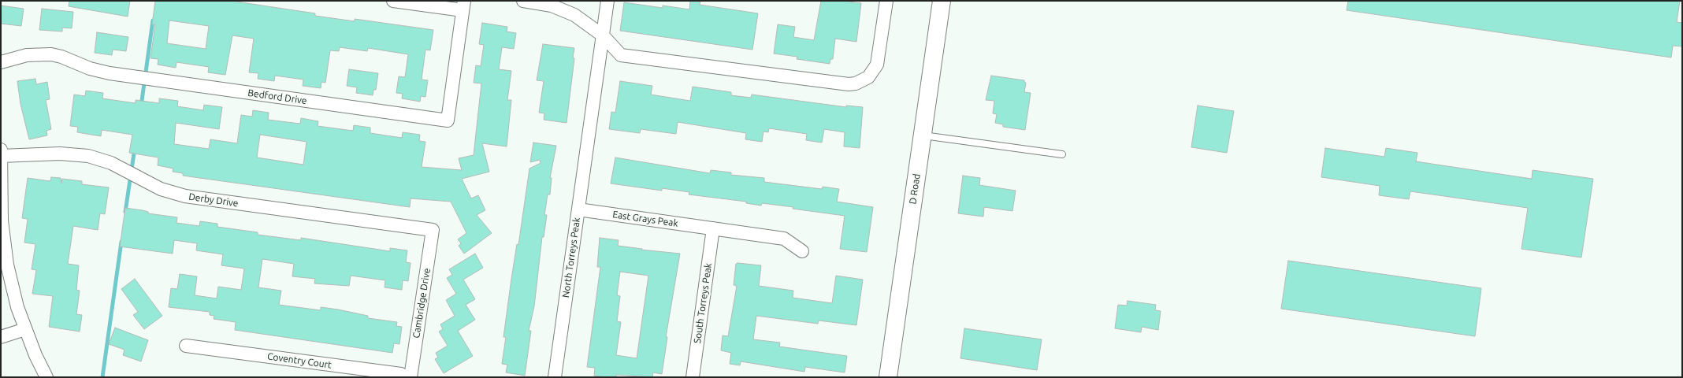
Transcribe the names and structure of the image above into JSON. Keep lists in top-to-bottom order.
{
  "streets": {
    "street": [
      "Bedford Drive",
      "D Road",
      "Derby Drive",
      "East Grays Peak",
      "North Torreys Peak",
      "Cambridge Drive",
      "South Torreys Peak",
      "Coventry Court"
    ]
  },
  "crossings": [
    ["Derby Drive", "Cambridge Drive"],
    ["East Grays Peak", "North Torreys Peak"],
    ["East Grays Peak", "South Torreys Peak"],
    ["Cambridge Drive", "Coventry Court"]
  ]
}
